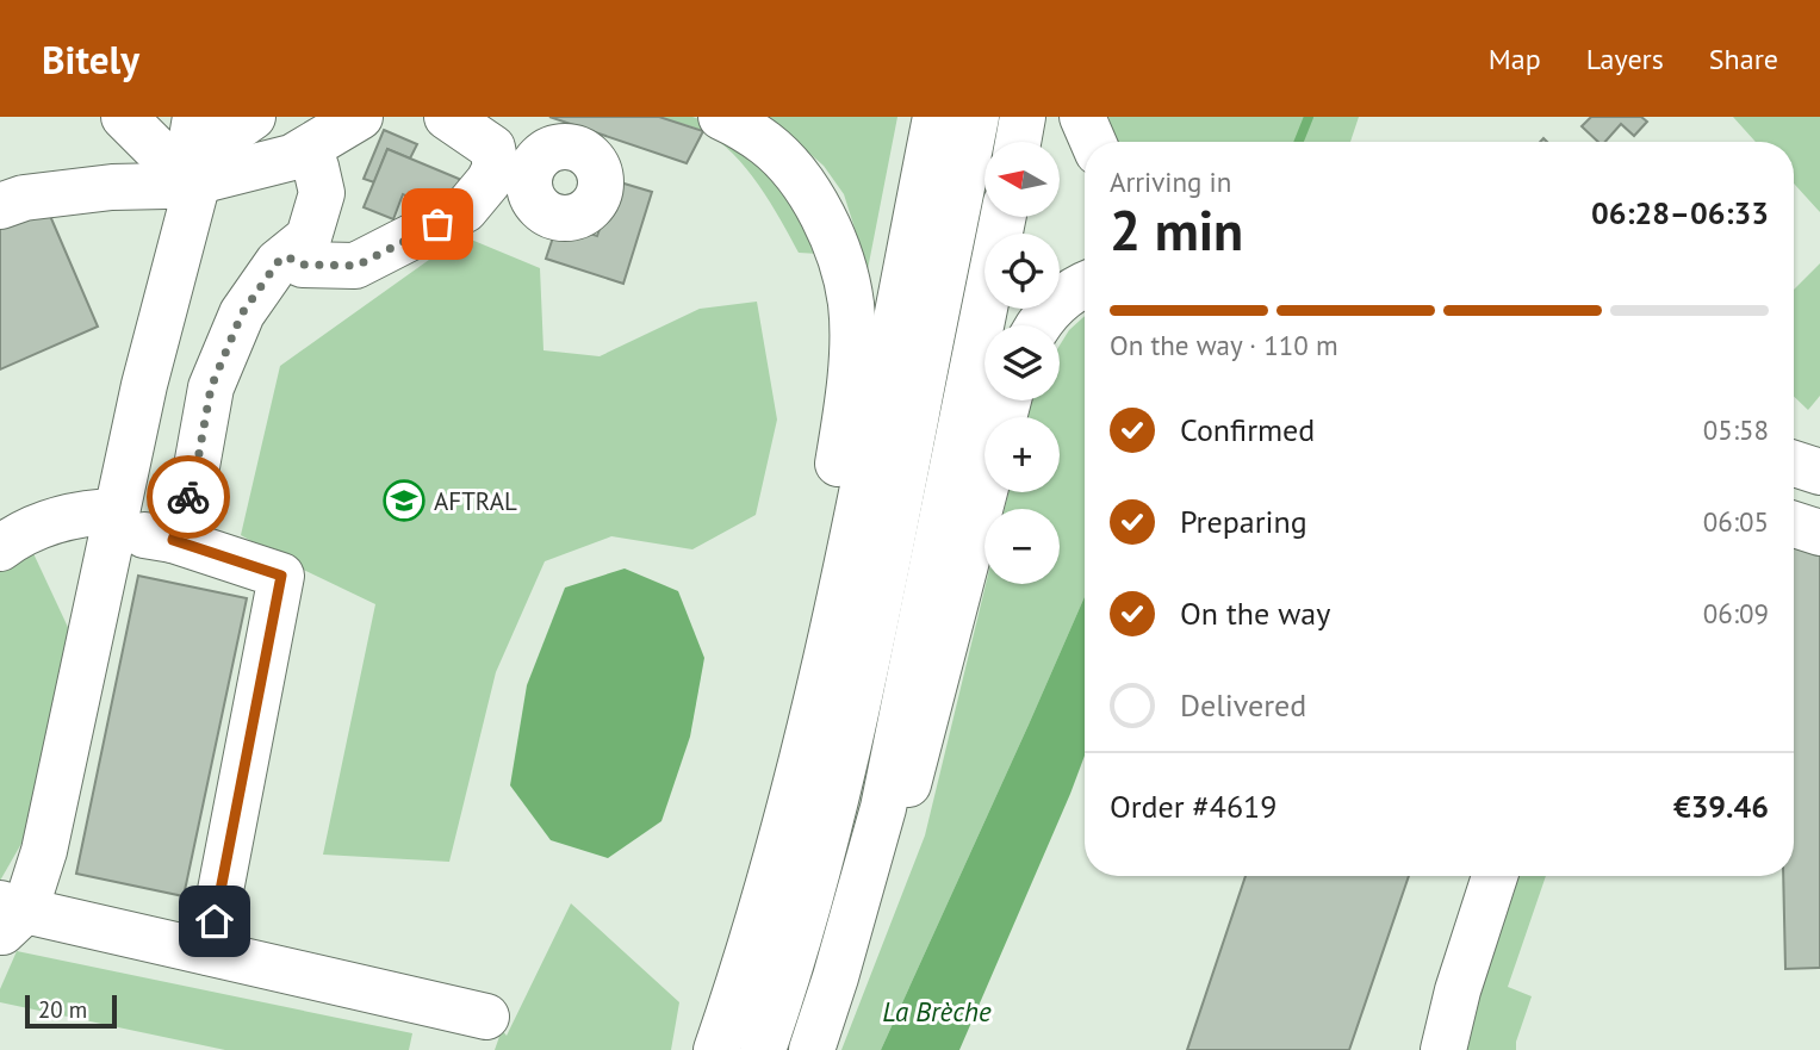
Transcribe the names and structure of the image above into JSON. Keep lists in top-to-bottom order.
{
  "water": ["La Brèche"],
  "places": {
    "school or university": ["AFTRAL"]
  },
  "scale_bar": "20 m",
  "north": "left",
  "page": {
    "header": "Bitely",
    "nav": ["Map", "Layers", "Share"],
    "map_buttons": ["+", "−"],
    "heading": ["2 min", "Arriving in", "06:28–06:33"],
    "panel": ["Order #4619", "€39.46"],
    "bar": "On the way · 110 m",
    "list": [
      ["Confirmed", "05:58"],
      ["Preparing", "06:05"],
      ["On the way", "06:09"],
      "Delivered"
    ],
    "scale": "20 m"
  }
}
